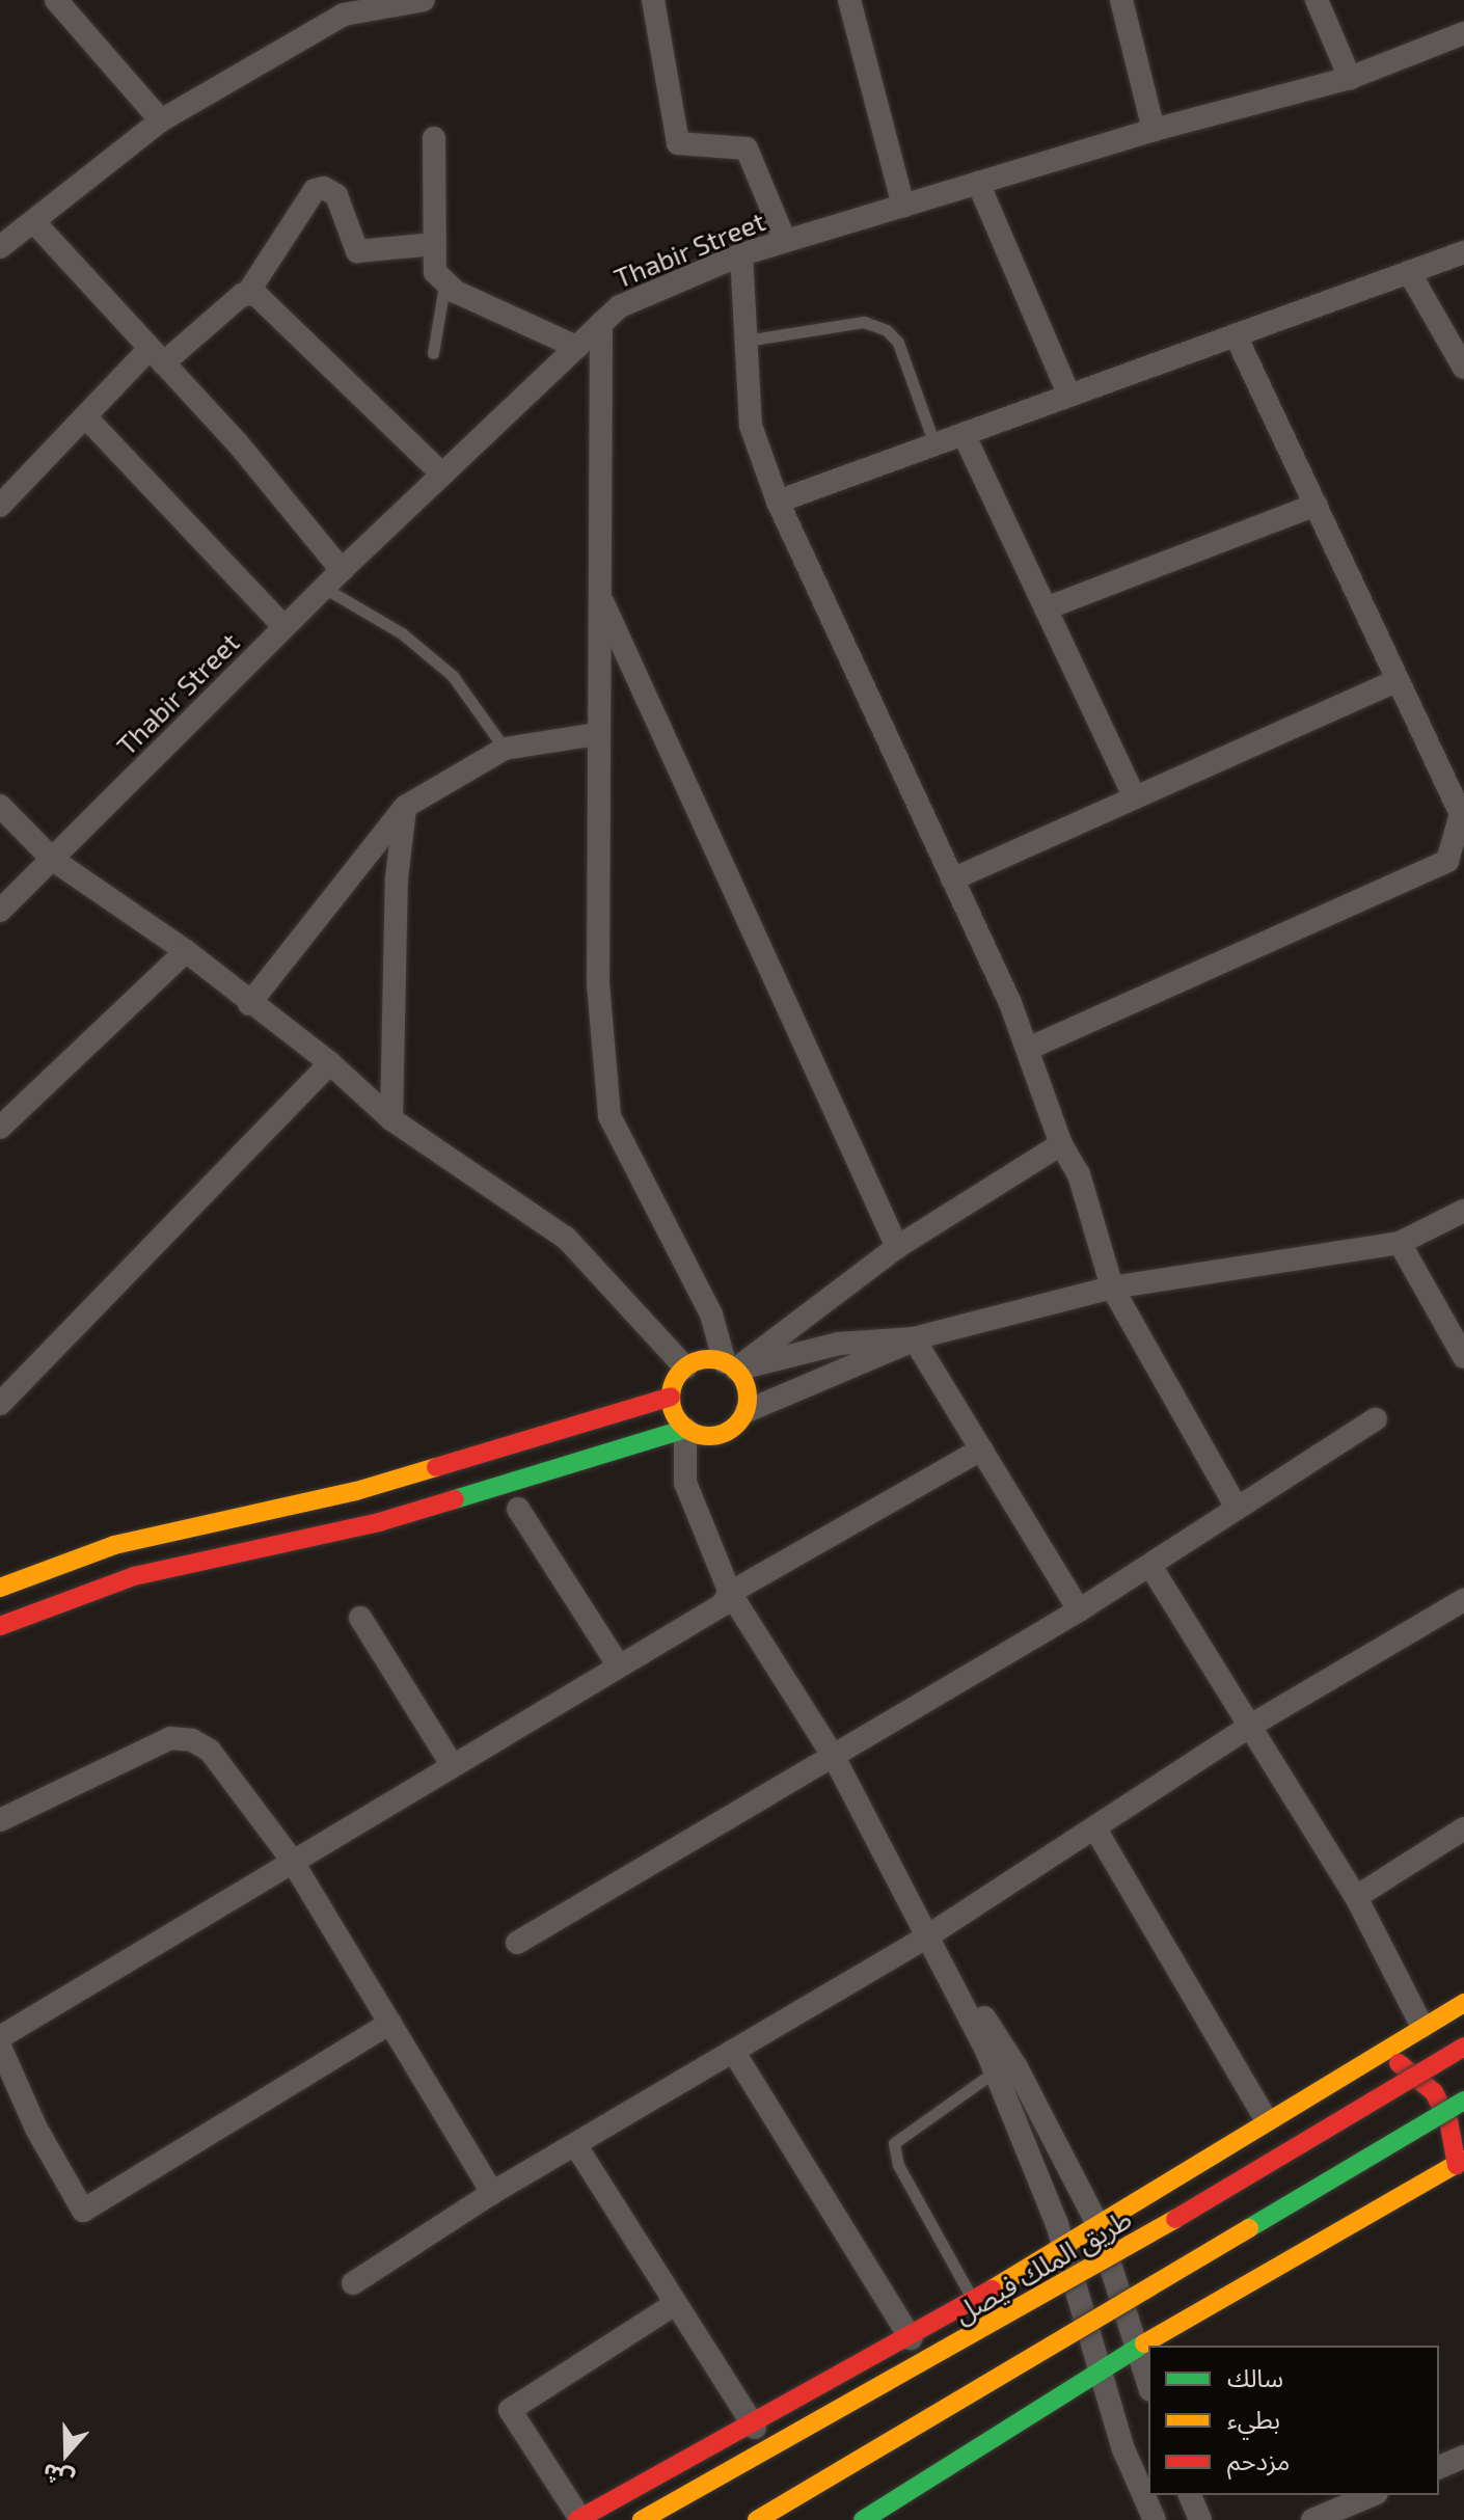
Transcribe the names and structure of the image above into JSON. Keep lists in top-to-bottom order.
{
  "streets": {
    "main road": ["طريق الملك فيصل"],
    "street": ["Thabir Street"]
  },
  "legend": ["سالك", "بطيء", "مزدحم"],
  "north": "bottom"
}
